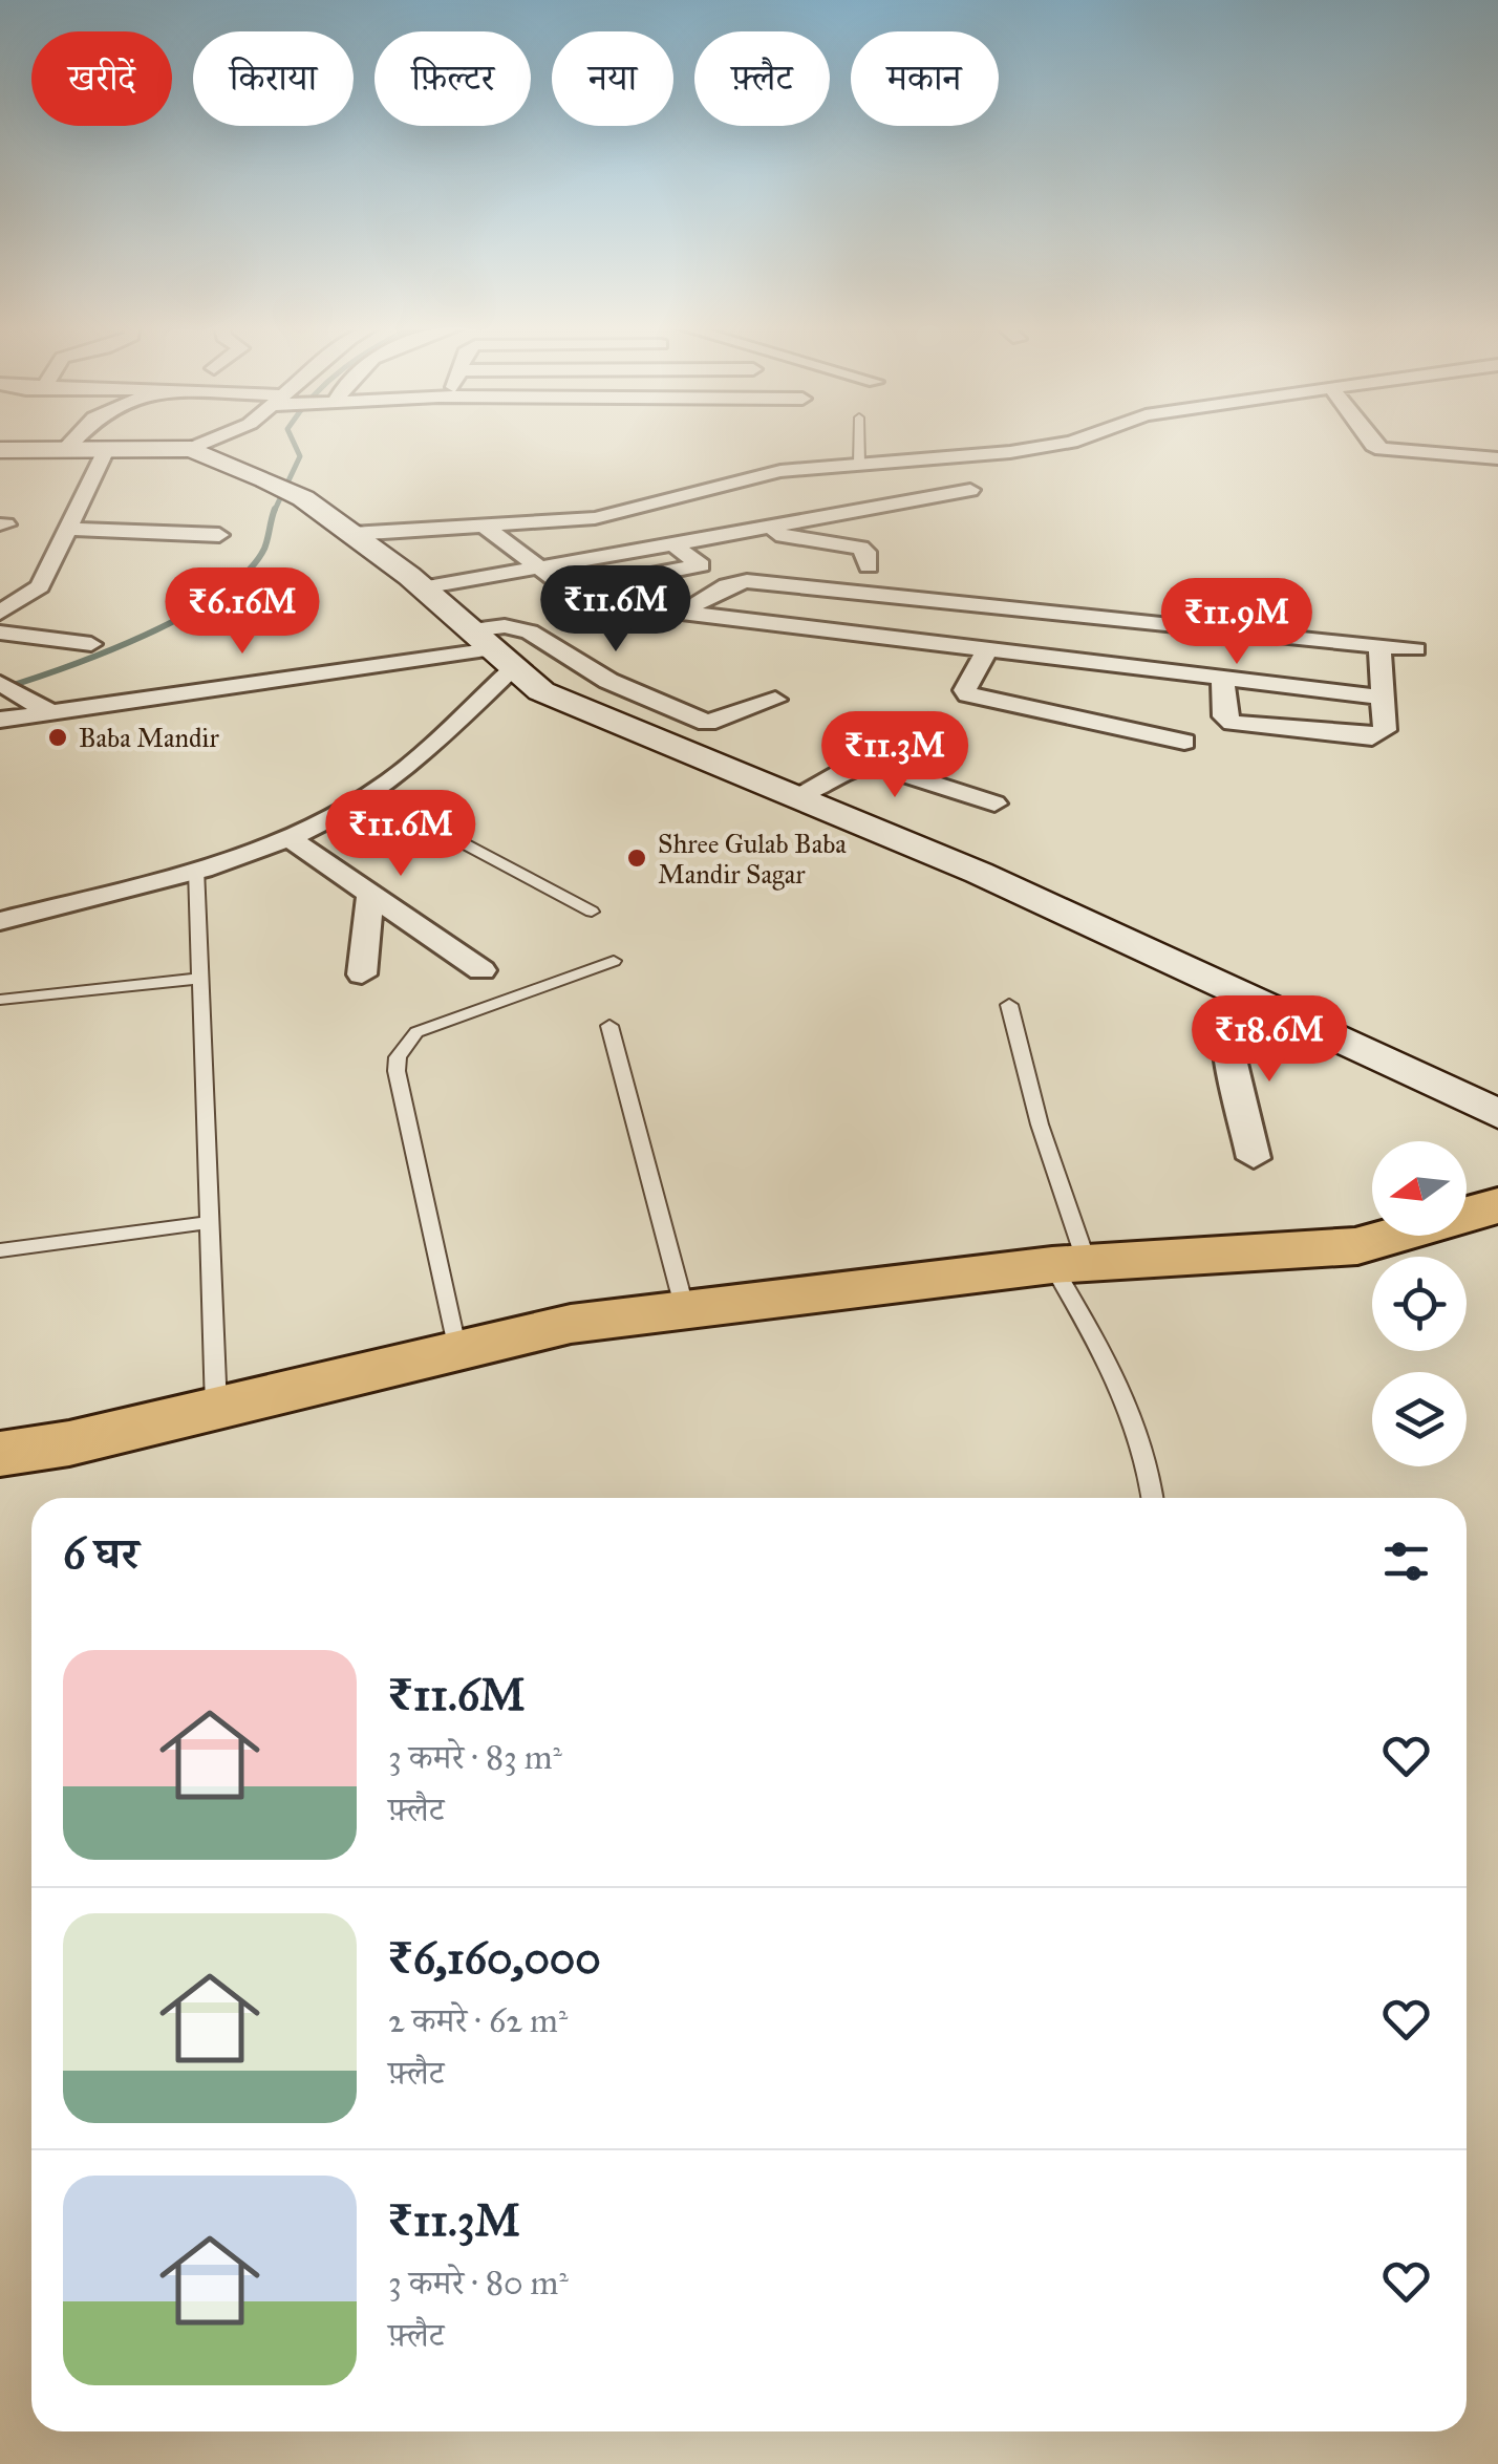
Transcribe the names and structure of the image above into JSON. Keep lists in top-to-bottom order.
{
  "places": ["Baba Mandir", "Shree Gulab Baba Mandir Sagar"],
  "north": "left",
  "page": {
    "chip": [
      "खरीदें",
      "किराया",
      "फ़िल्टर",
      "नया",
      "फ़्लैट",
      "मकान"
    ],
    "price": [
      "₹11.6M",
      "₹6.16M",
      "₹11.9M",
      "₹11.3M",
      "₹11.6M",
      "₹18.6M"
    ],
    "heading": "6 घर",
    "list": [
      {
        "name": "₹11.6M",
        "note": "3 कमरे · 83 m² · फ़्लैट"
      },
      {
        "name": "₹6,160,000",
        "note": "2 कमरे · 62 m² · फ़्लैट"
      },
      {
        "name": "₹11.3M",
        "note": "3 कमरे · 80 m² · फ़्लैट"
      }
    ]
  }
}
